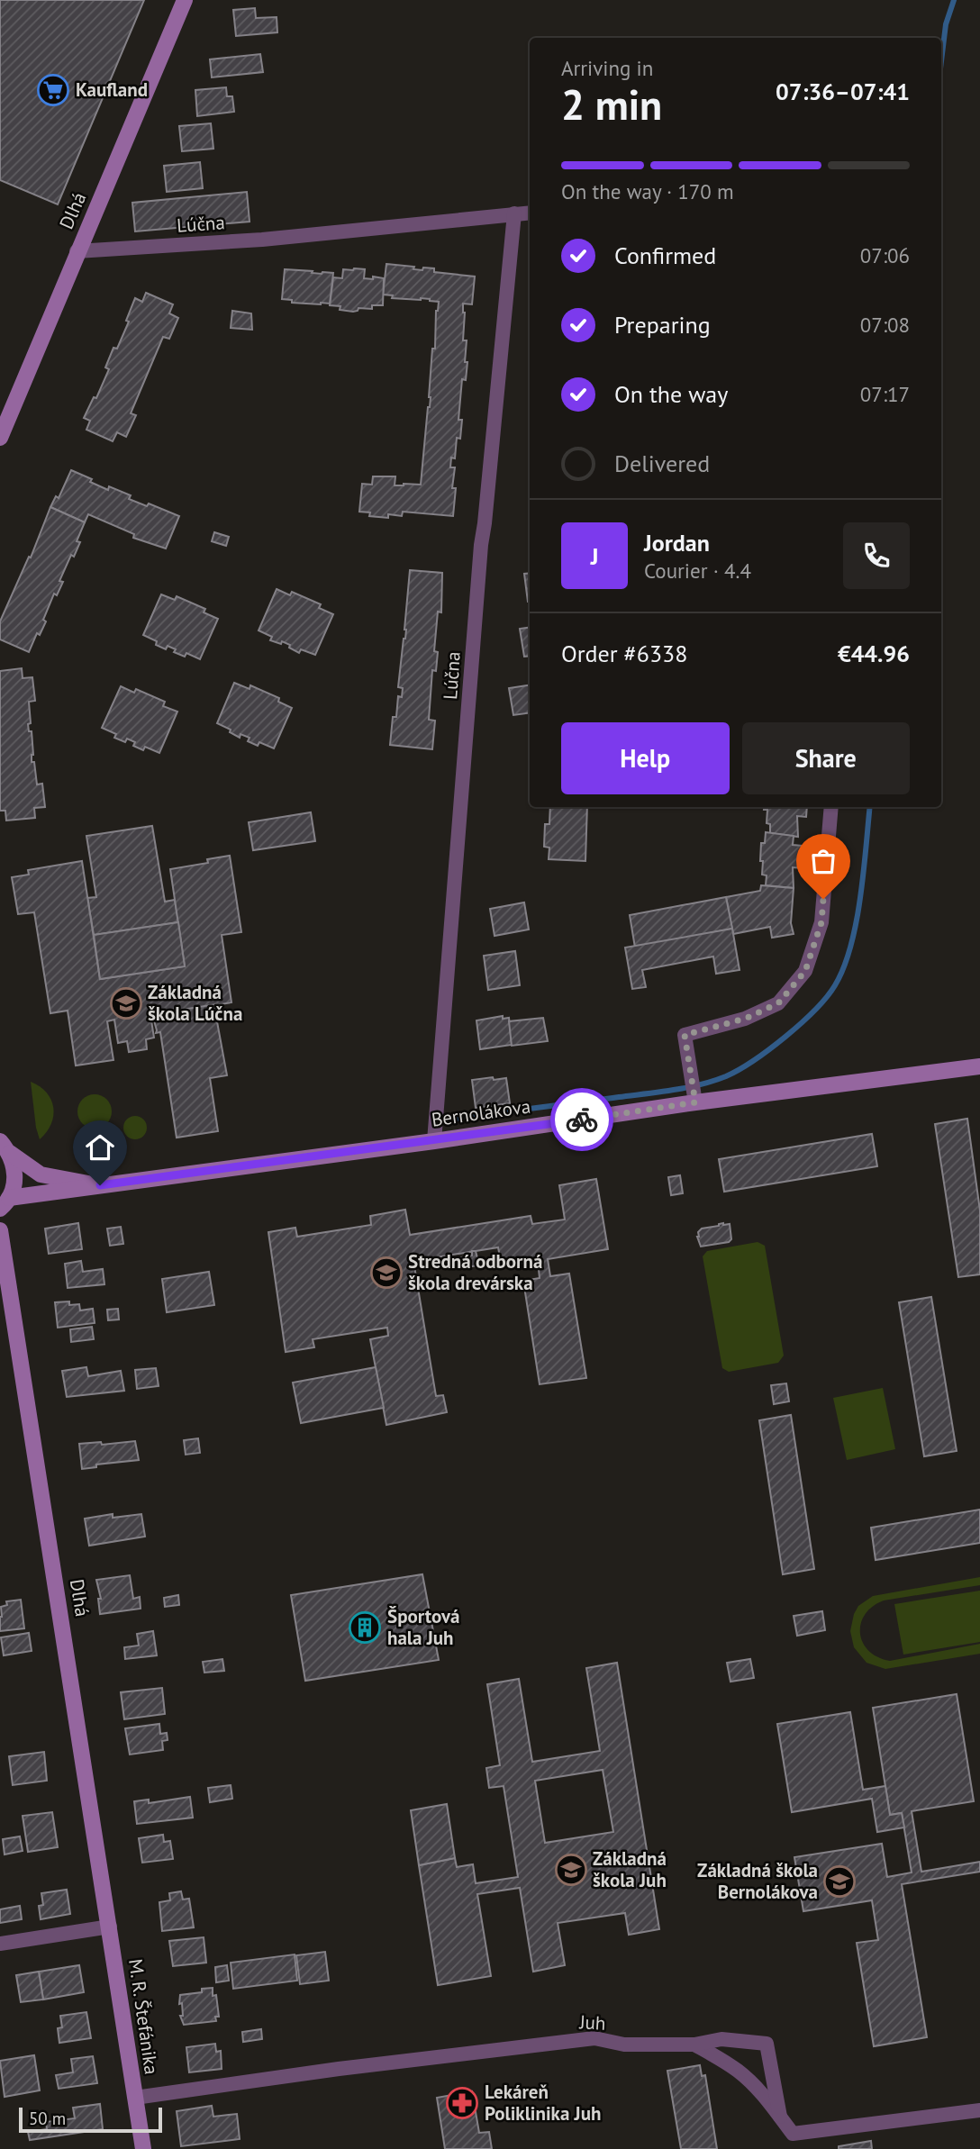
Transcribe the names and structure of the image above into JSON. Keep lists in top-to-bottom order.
{
  "streets": {
    "street": [
      "Dlhá",
      "Lúčna",
      "Bernolákova",
      "M. R. Štefánika",
      "Juh"
    ]
  },
  "crossings": [
    ["Dlhá", "Lúčna"],
    ["Dlhá", "M. R. Štefánika"],
    ["Lúčna", "Bernolákova"],
    ["M. R. Štefánika", "Juh"]
  ],
  "places": {
    "supermarket": ["Kaufland"],
    "school or university": [
      "Základná škola Lúčna",
      "Stredná odborná škola drevárska",
      "Základná škola Juh",
      "Základná škola Bernolákova"
    ],
    "building": ["Športová hala Juh"],
    "pharmacy": ["Lekáreň Poliklinika Juh"]
  },
  "scale_bar": "50 m",
  "page": {
    "heading": ["2 min", "Arriving in", "07:36–07:41"],
    "panel": [
      "Jordan",
      "Courier · 4.4",
      "Order #6338",
      "€44.96"
    ],
    "bar": "On the way · 170 m",
    "list": [
      ["Confirmed", "07:06"],
      ["Preparing", "07:08"],
      ["On the way", "07:17"],
      "Delivered"
    ],
    "round": "J",
    "buttons": ["Help", "Share"],
    "scale": "50 m"
  }
}
